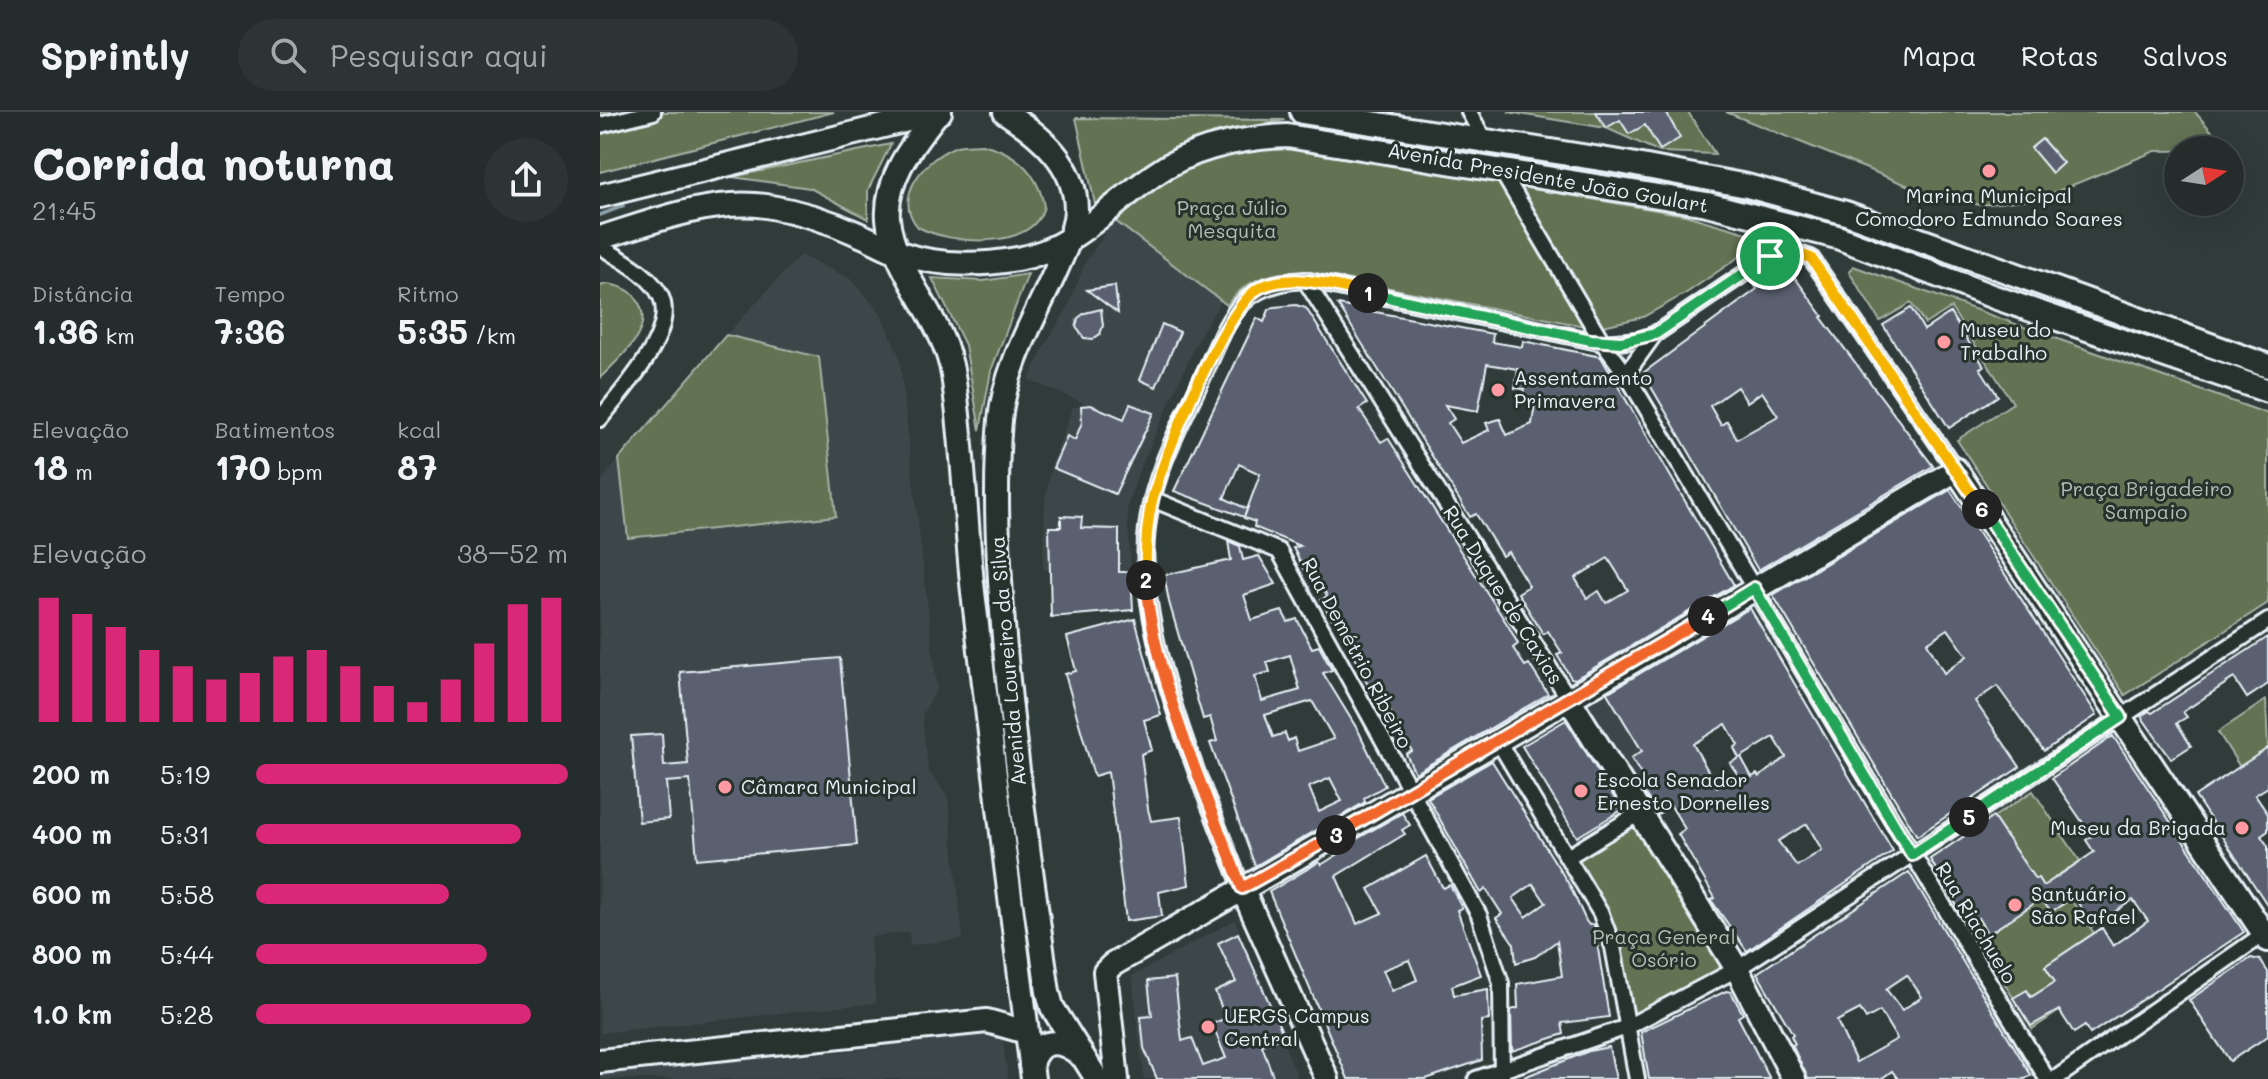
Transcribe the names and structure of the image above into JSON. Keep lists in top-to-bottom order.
{
  "streets": {
    "main road": ["Avenida Presidente João Goulart", "Rua Duque de Caxias", "Avenida Loureiro da Silva"],
    "street": ["Rua Demétrio Ribeiro", "Rua Riachuelo"]
  },
  "crossings": [
    ["Avenida Presidente João Goulart", "Avenida Loureiro da Silva"]
  ],
  "parks": ["Praça Júlio Mesquita", "Praça Brigadeiro Sampaio", "Praça General Osório"],
  "places": [
    "Marina Municipal Comodoro Edmundo Soares",
    "Museu do Trabalho",
    "Assentamento Primavera",
    "Câmara Municipal",
    "Escola Senador Ernesto Dornelles",
    "Museu da Brigada",
    "Santuário São Rafael",
    "UERGS Campus Central"
  ],
  "north": "right",
  "page": {
    "header": "Sprintly",
    "search": "Pesquisar aqui",
    "nav": ["Mapa", "Rotas", "Salvos"],
    "heading": ["Corrida noturna", "21:45"],
    "stats": [
      ["Distância", "1.36 km"],
      ["Tempo", "7:36"],
      ["Ritmo", "5:35 /km"],
      ["Elevação", "18 m"],
      ["Batimentos", "170 bpm"],
      ["kcal", "87"]
    ],
    "pins": [
      "1",
      "6",
      "2",
      "4",
      "5",
      "3"
    ],
    "chart": ["Elevação", "38–52 m"],
    "list": [
      {
        "name": "200 m",
        "note": "5:19"
      },
      {
        "name": "400 m",
        "note": "5:31"
      },
      {
        "name": "600 m",
        "note": "5:58"
      },
      {
        "name": "800 m",
        "note": "5:44"
      },
      {
        "name": "1.0 km",
        "note": "5:28"
      }
    ]
  }
}
